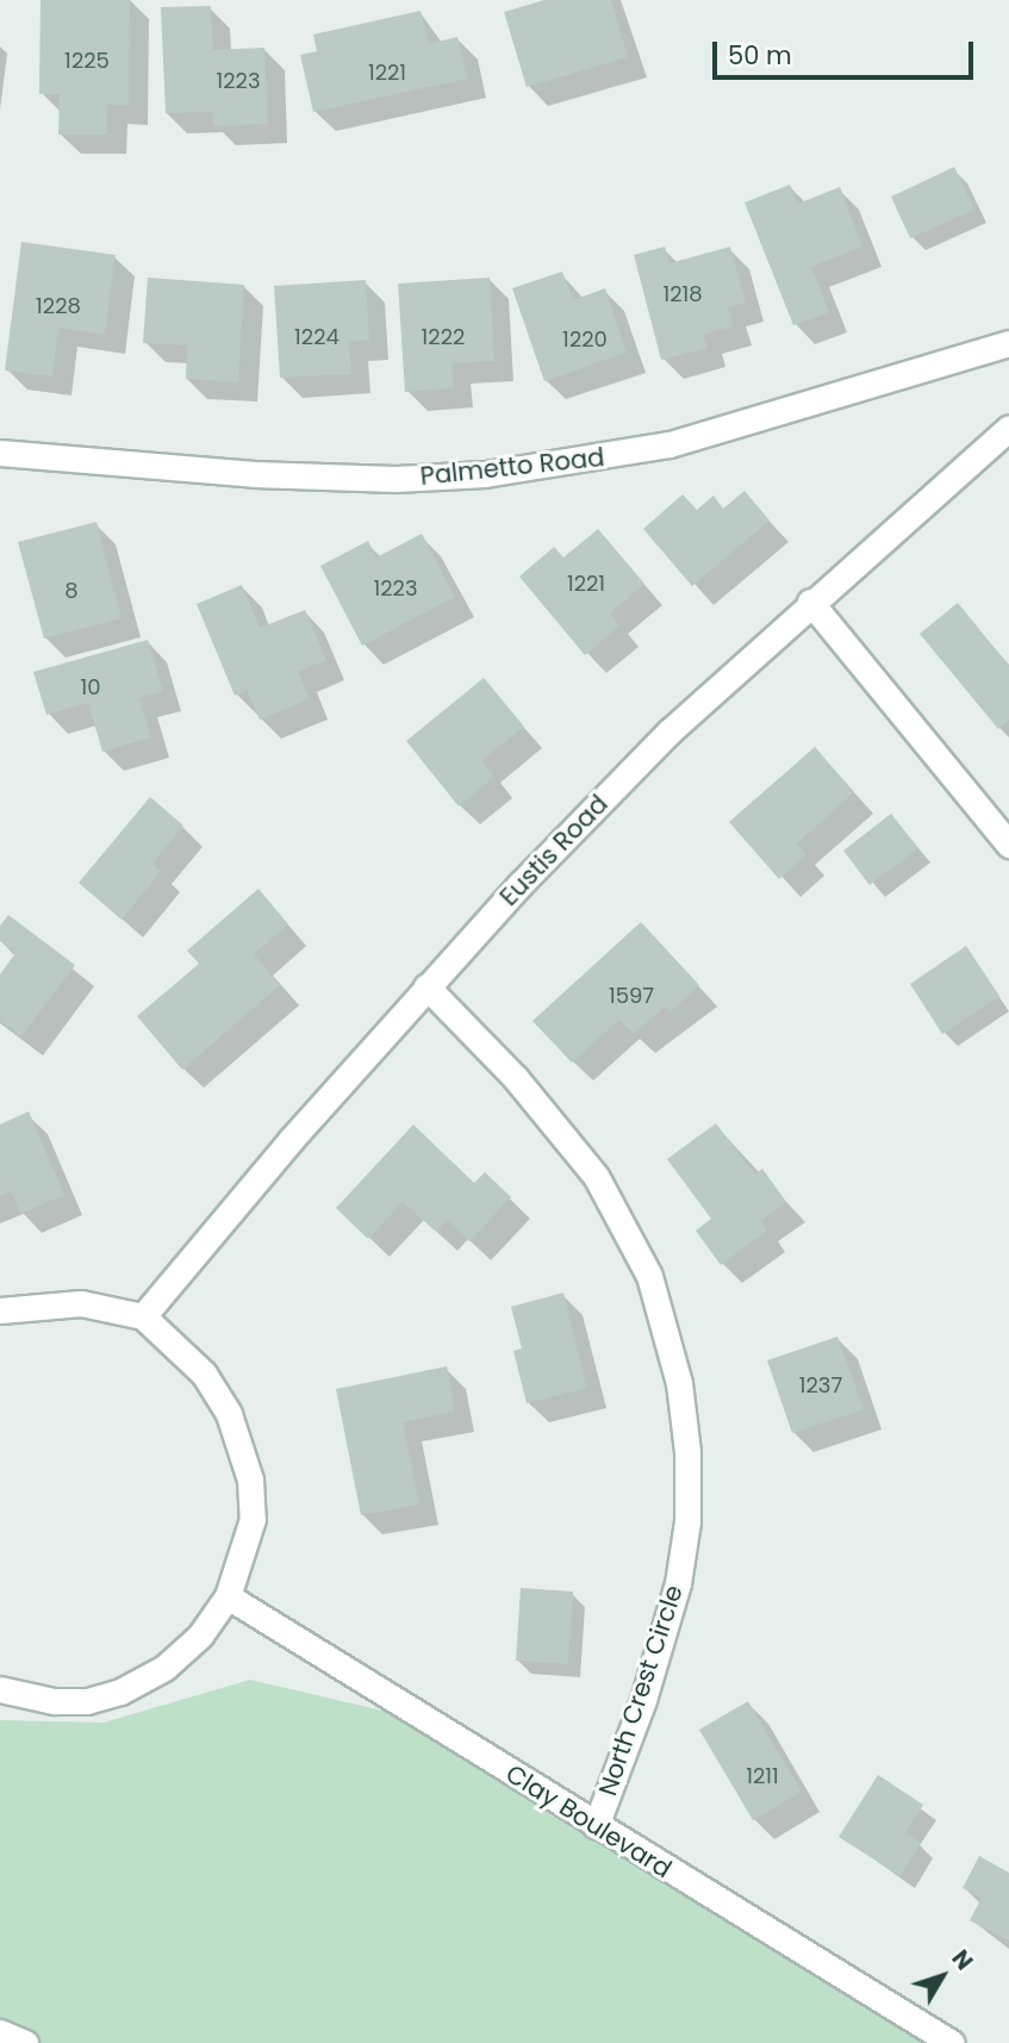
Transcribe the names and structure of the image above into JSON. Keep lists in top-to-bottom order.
{
  "streets": {
    "street": [
      "Palmetto Road",
      "Eustis Road",
      "North Crest Circle",
      "Clay Boulevard"
    ]
  },
  "crossings": [
    ["Eustis Road", "North Crest Circle"],
    ["North Crest Circle", "Clay Boulevard"]
  ],
  "house_numbers": [
    "1225",
    "1221",
    "1223",
    "1218",
    "1228",
    "1224",
    "1222",
    "1220",
    "1221",
    "1223",
    "8",
    "10",
    "1597",
    "1237",
    "1211"
  ],
  "scale_bar": "50 m",
  "north": "top right"
}
